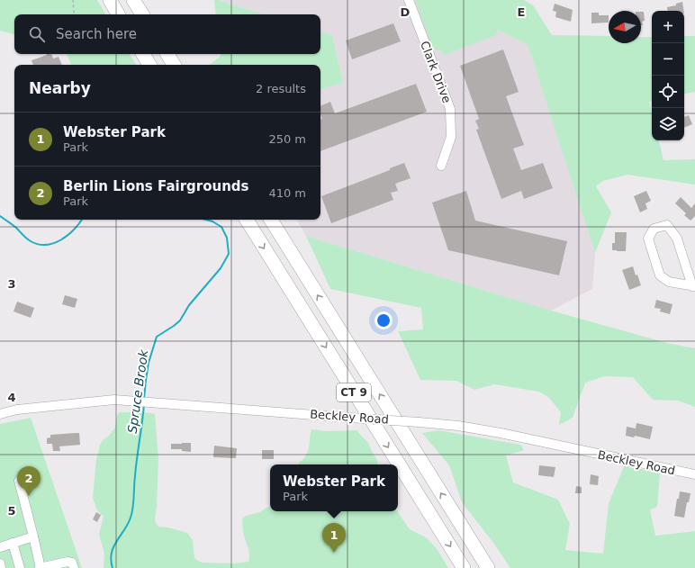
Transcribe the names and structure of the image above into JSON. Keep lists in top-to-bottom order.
{
  "streets": {
    "highway": ["CT 9"],
    "street": ["Clark Drive", "Beckley Road"]
  },
  "water": ["Spruce Brook"],
  "north": "left",
  "page": {
    "map_buttons": ["+", "−"],
    "search": "Search here",
    "heading": ["Nearby", "2 results"],
    "list": [
      {
        "mark": "1",
        "name": "Webster Park",
        "note": "Park",
        "value": "250 m"
      },
      {
        "mark": "2",
        "name": "Berlin Lions Fairgrounds",
        "note": "Park",
        "value": "410 m"
      }
    ],
    "popup": ["Webster Park", "Park"],
    "pins": ["2", "1"]
  },
  "grid": {
    "columns": ["D", "E"],
    "rows": ["3", "4", "5"]
  }
}
